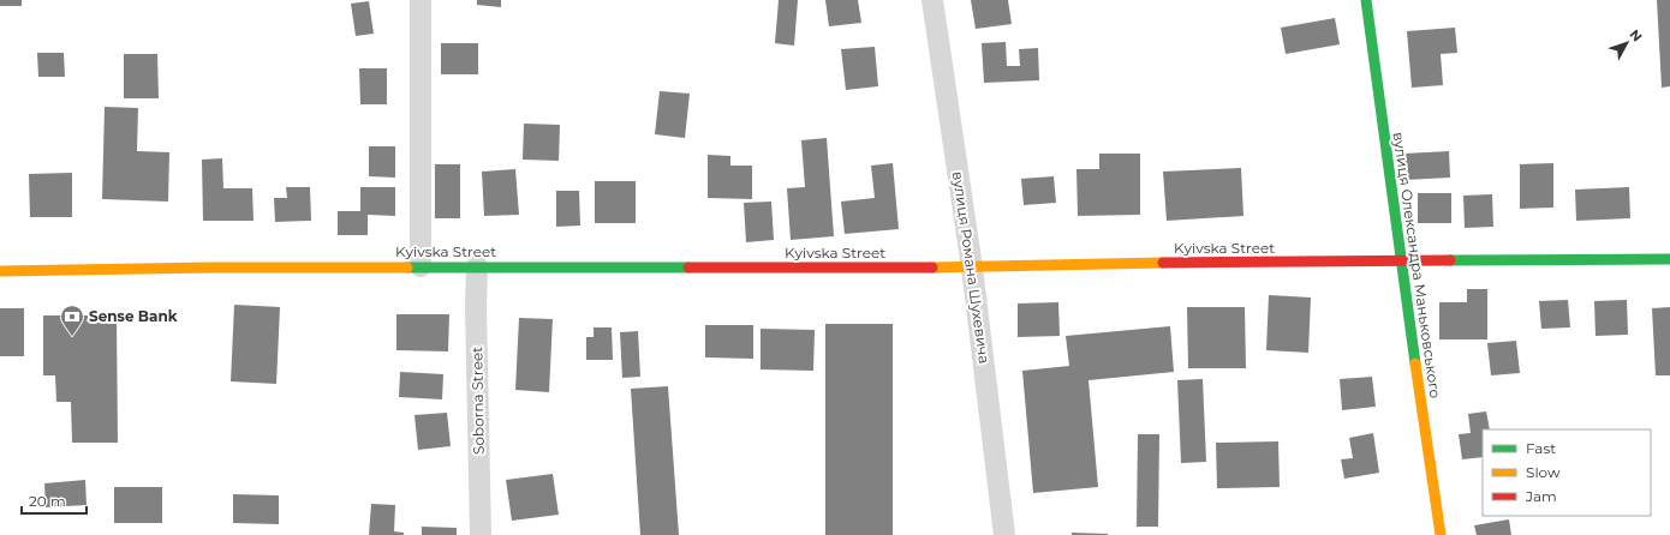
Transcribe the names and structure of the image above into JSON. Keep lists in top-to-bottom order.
{
  "streets": {
    "main road": ["Kyivska Street", "вулиця Олександра Маньковського"],
    "street": ["вулиця Романа Шухевича", "Soborna Street"]
  },
  "crossings": [
    ["Kyivska Street", "вулиця Олександра Маньковського"],
    ["Kyivska Street", "вулиця Романа Шухевича"],
    ["Kyivska Street", "Soborna Street"]
  ],
  "places": {
    "bank": ["Sense Bank"]
  },
  "legend": ["Fast", "Slow", "Jam"],
  "scale_bar": "20 m",
  "north": "top right"
}
